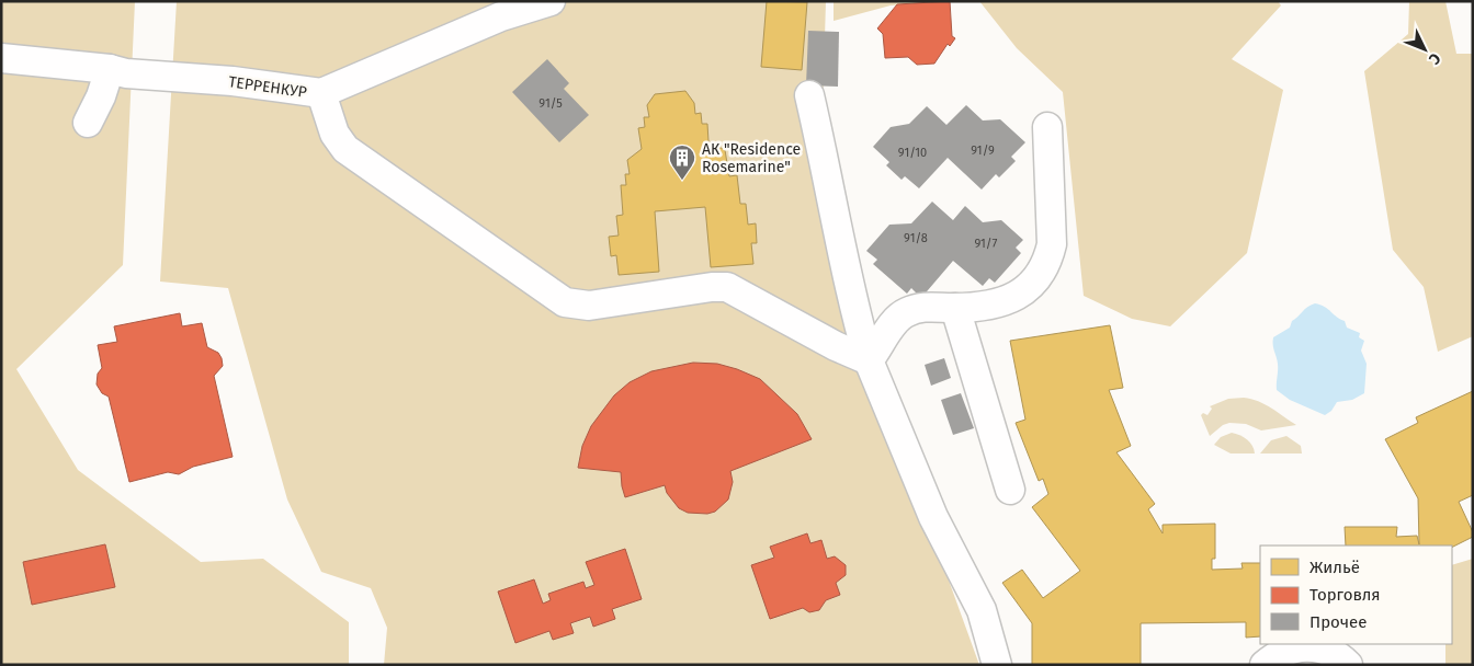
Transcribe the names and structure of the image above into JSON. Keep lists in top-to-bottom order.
{
  "streets": {
    "lane": ["ТЕРРЕНКУР"]
  },
  "places": {
    "building": ["АК \"Residence Rosemarine\""]
  },
  "house_numbers": [
    "91/5",
    "91/9",
    "91/10",
    "91/8",
    "91/7"
  ],
  "legend": ["Жильё", "Торговля", "Прочее"],
  "north": "bottom right"
}
